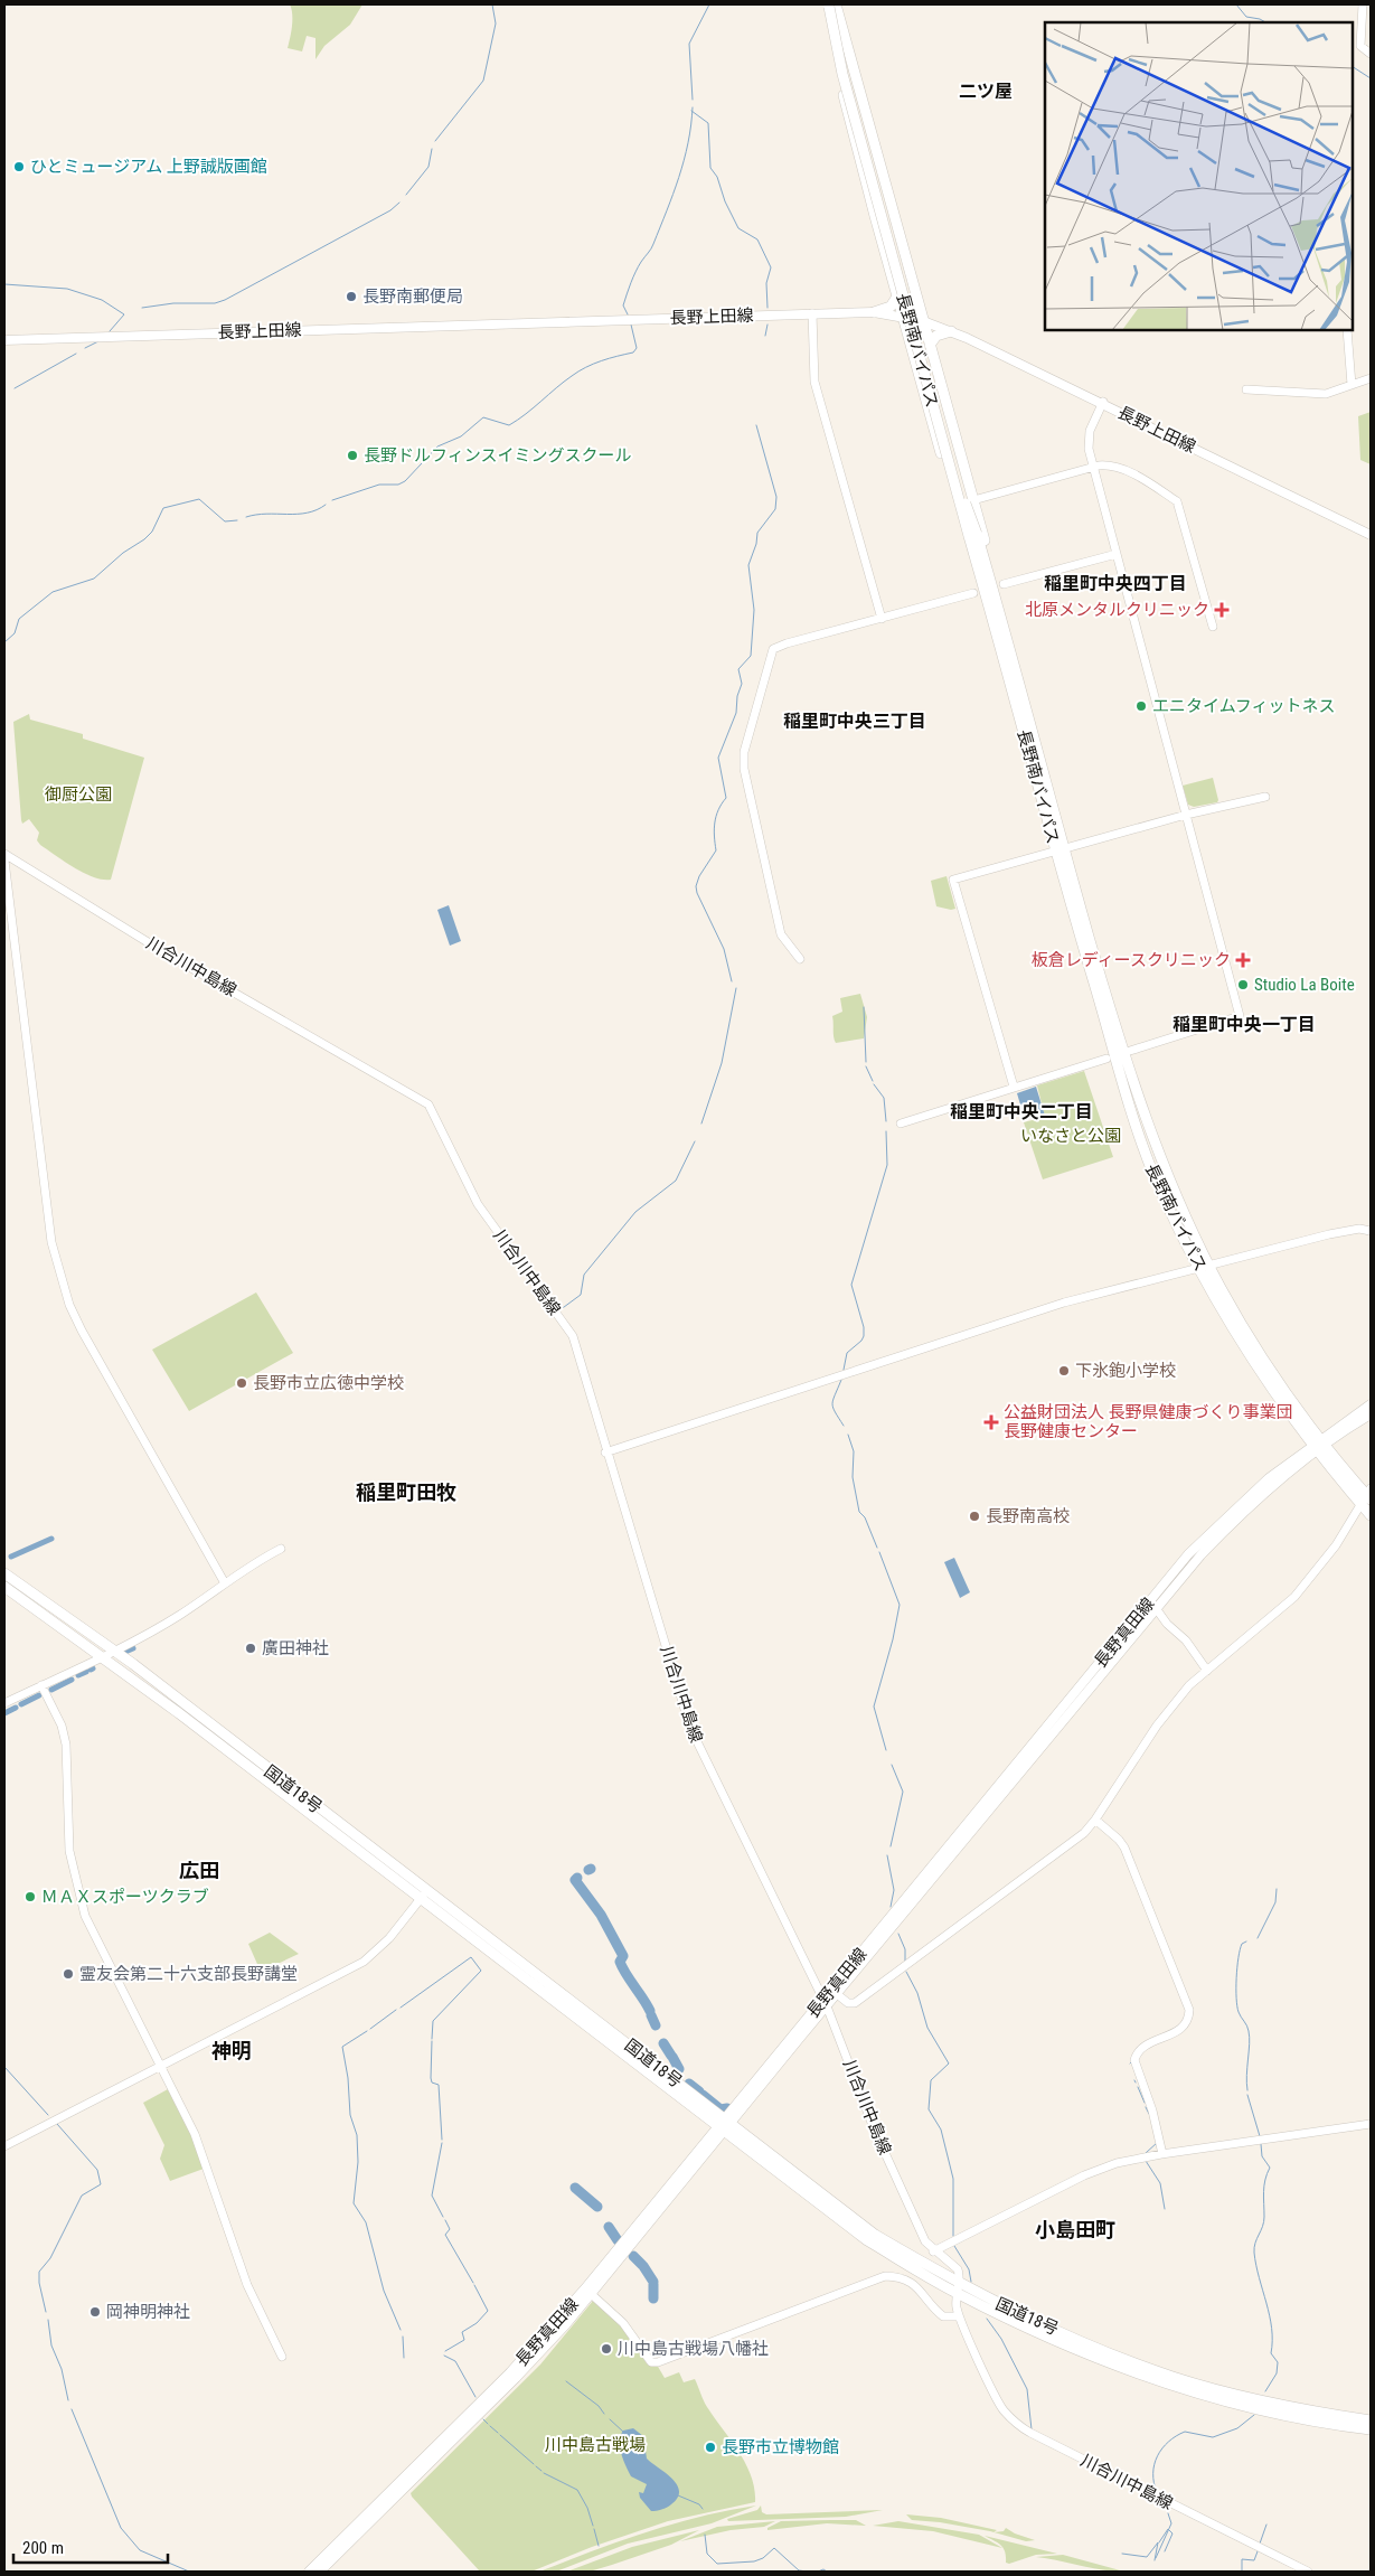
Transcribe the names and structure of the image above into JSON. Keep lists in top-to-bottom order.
{
  "streets": {
    "highway": ["長野南バイパス", "国道18号"],
    "main road": ["長野上田線", "長野真田線"],
    "street": ["川合川中島線"]
  },
  "crossings": [
    ["長野南バイパス", "長野真田線"],
    ["川合川中島線", "長野真田線"],
    ["川合川中島線", "国道18号"],
    ["長野真田線", "国道18号"]
  ],
  "districts": [
    "二ツ屋",
    "稲里町中央四丁目",
    "稲里町中央三丁目",
    "稲里町中央一丁目",
    "稲里町中央二丁目",
    "稲里町田牧",
    "広田",
    "神明",
    "小島田町"
  ],
  "parks": ["御厨公園", "いなさと公園", "川中島古戦場"],
  "places": {
    "other": [
      "ひとミュージアム 上野誠版画館",
      "長野南郵便局",
      "長野ドルフィンスイミングスクール",
      "エニタイムフィットネス",
      "Studio La Boite",
      "下氷鉋小学校",
      "長野市立広徳中学校",
      "長野南高校",
      "廣田神社",
      "ＭＡＸスポーツクラブ",
      "霊友会第二十六支部長野講堂",
      "岡神明神社",
      "川中島古戦場八幡社",
      "長野市立博物館"
    ],
    "health": ["北原メンタルクリニック", "板倉レディースクリニック", "公益財団法人 長野県健康づくり事業団 長野健康センター"]
  },
  "scale_bar": "200 m"
}
